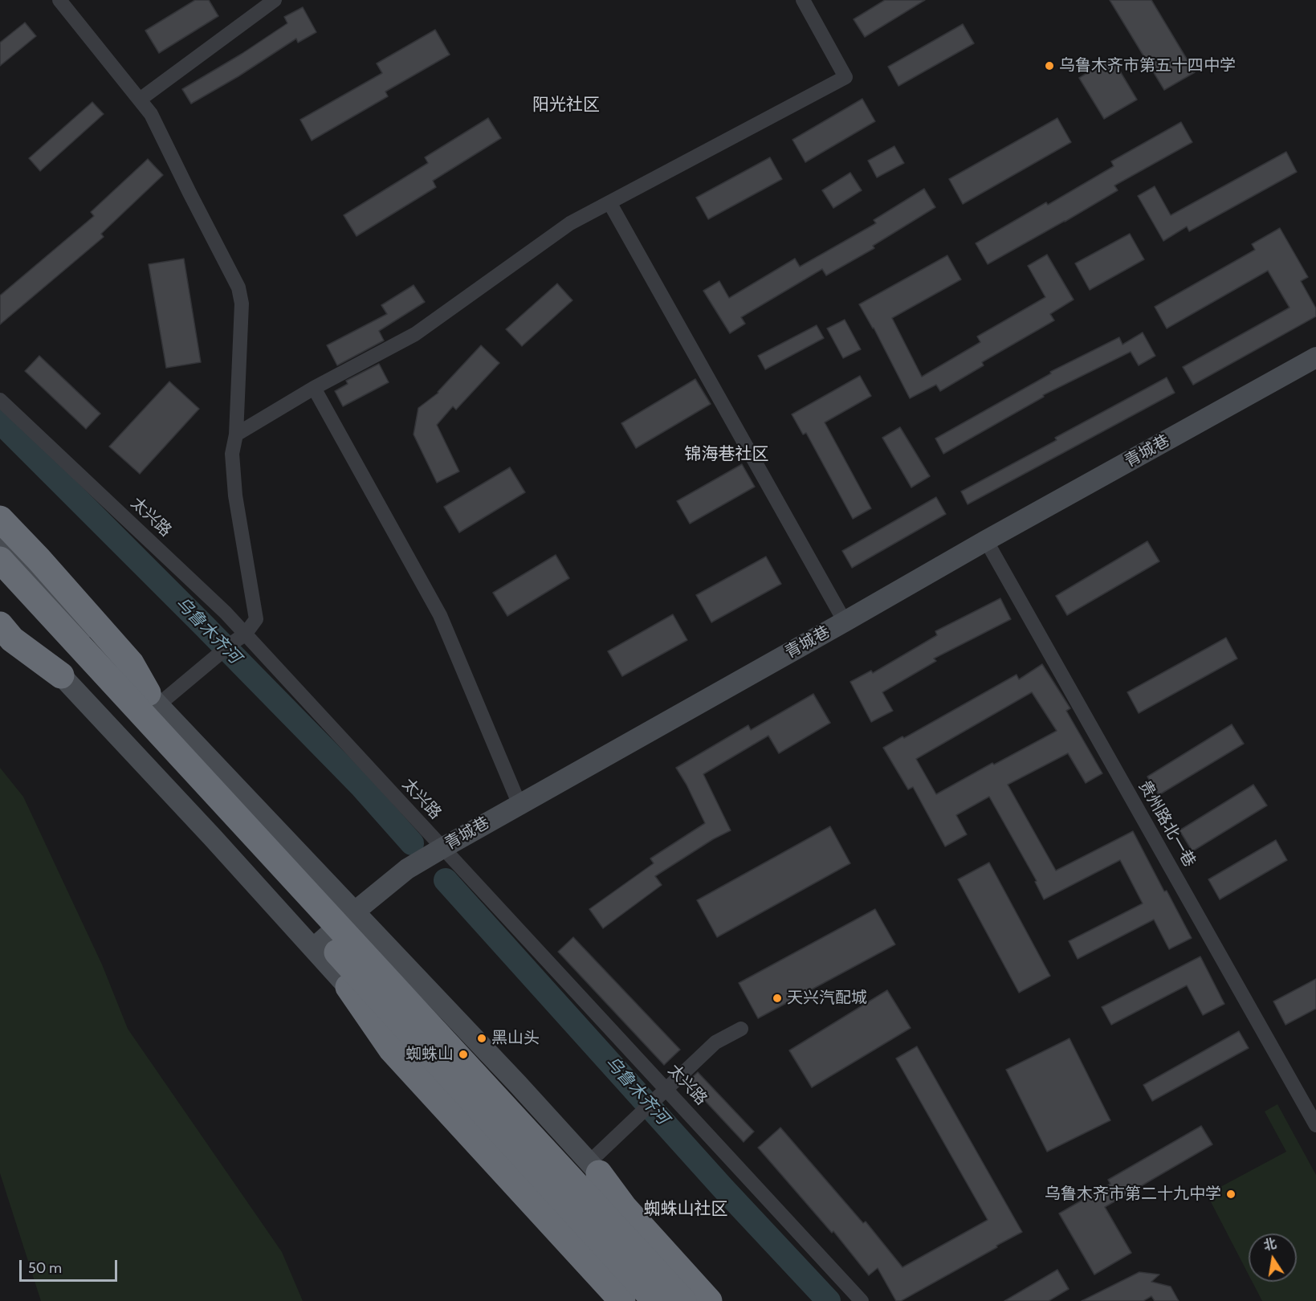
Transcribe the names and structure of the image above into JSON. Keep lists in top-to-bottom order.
{
  "streets": {
    "main road": ["青城巷"],
    "street": ["太兴路", "贵州路北一巷"]
  },
  "crossings": [
    ["青城巷", "太兴路"],
    ["青城巷", "贵州路北一巷"]
  ],
  "districts": ["阳光社区", "锦海巷社区", "蜘蛛山社区"],
  "water": ["乌鲁木齐河"],
  "places": [
    "乌鲁木齐市第五十四中学",
    "天兴汽配城",
    "黑山头",
    "蜘蛛山",
    "乌鲁木齐市第二十九中学"
  ],
  "scale_bar": "50 m",
  "north": "top"
}
